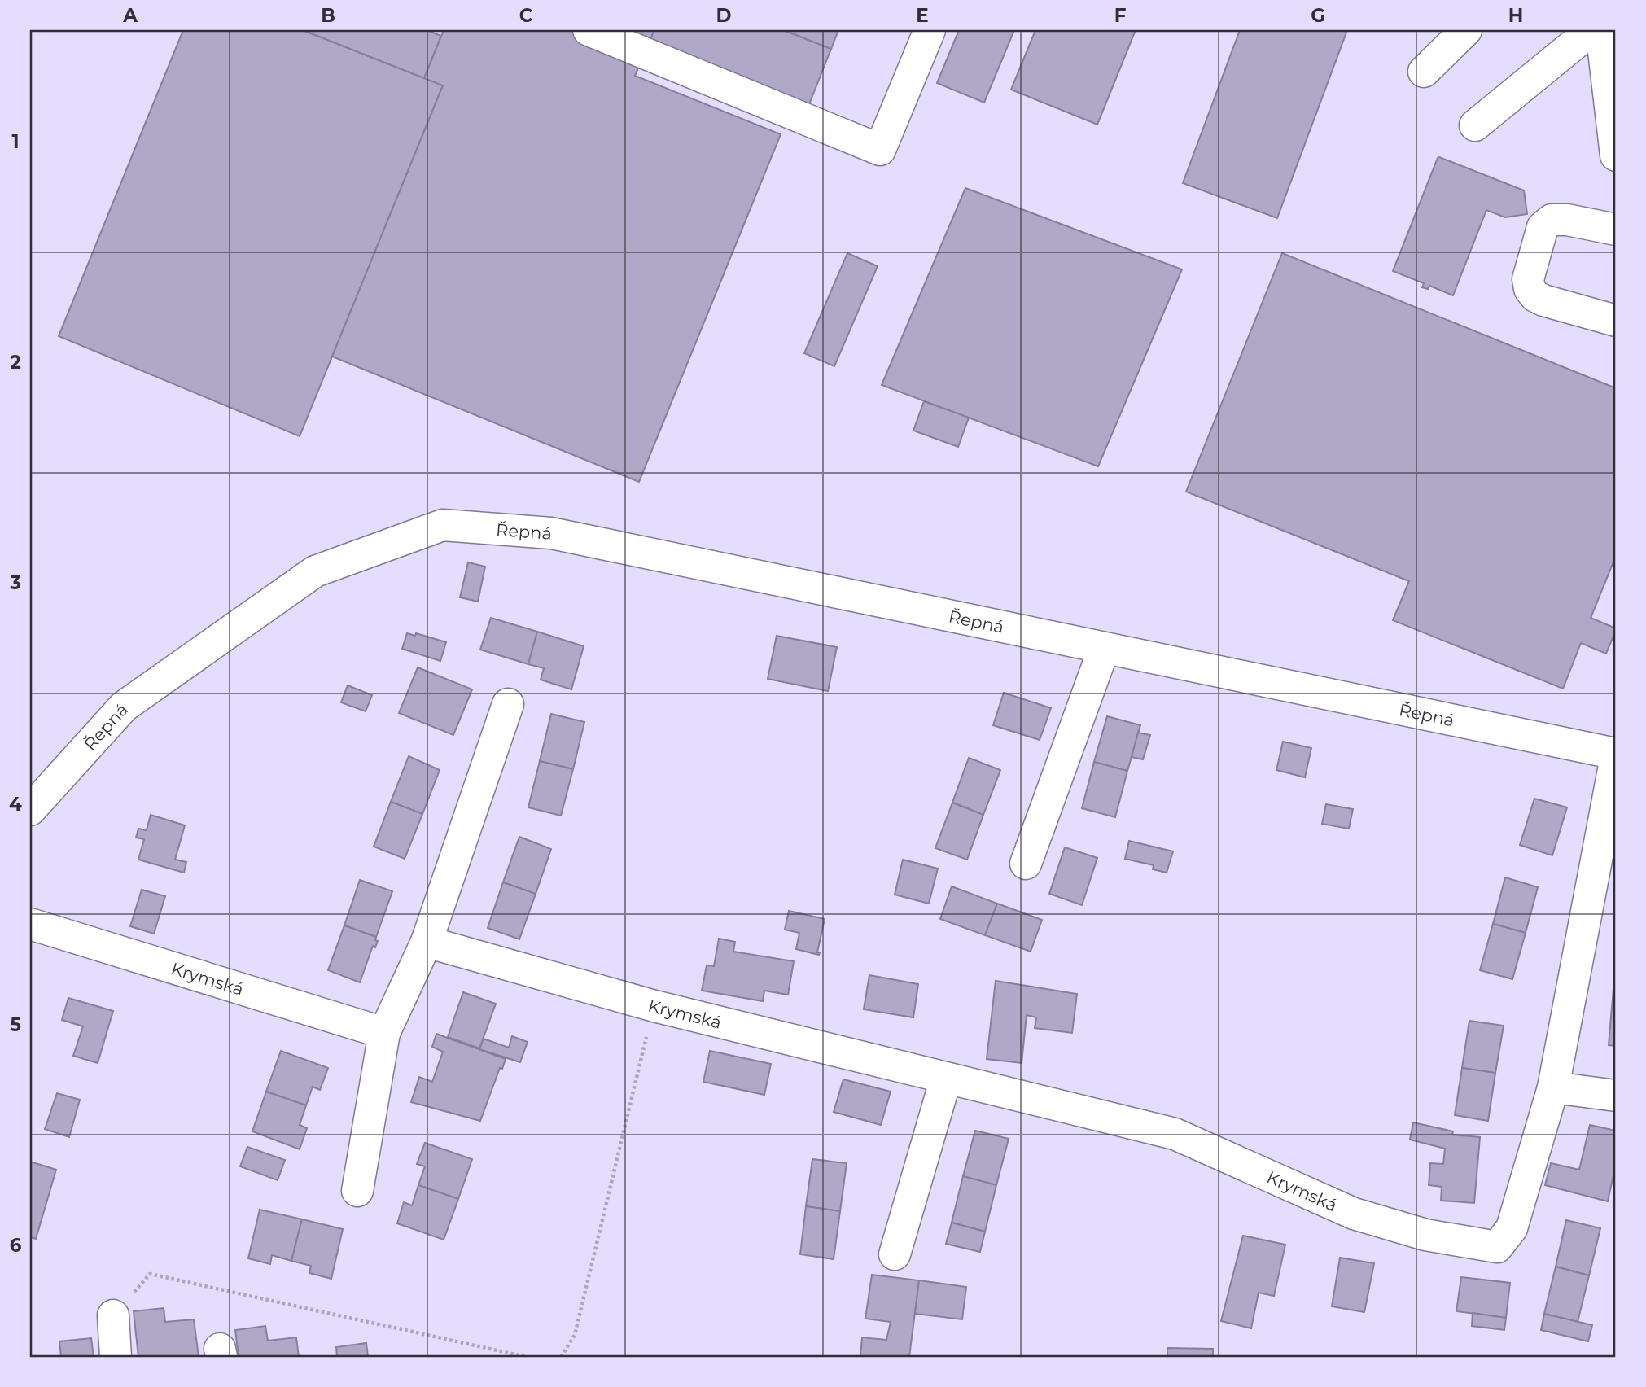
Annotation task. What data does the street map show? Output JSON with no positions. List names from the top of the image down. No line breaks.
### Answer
{"streets":{"street":["Řepná","Krymská"]},"crossings":[["Řepná","Krymská"]],"grid":{"columns":["A","B","C","D","E","F","G","H"],"rows":["1","2","3","4","5","6"]}}
